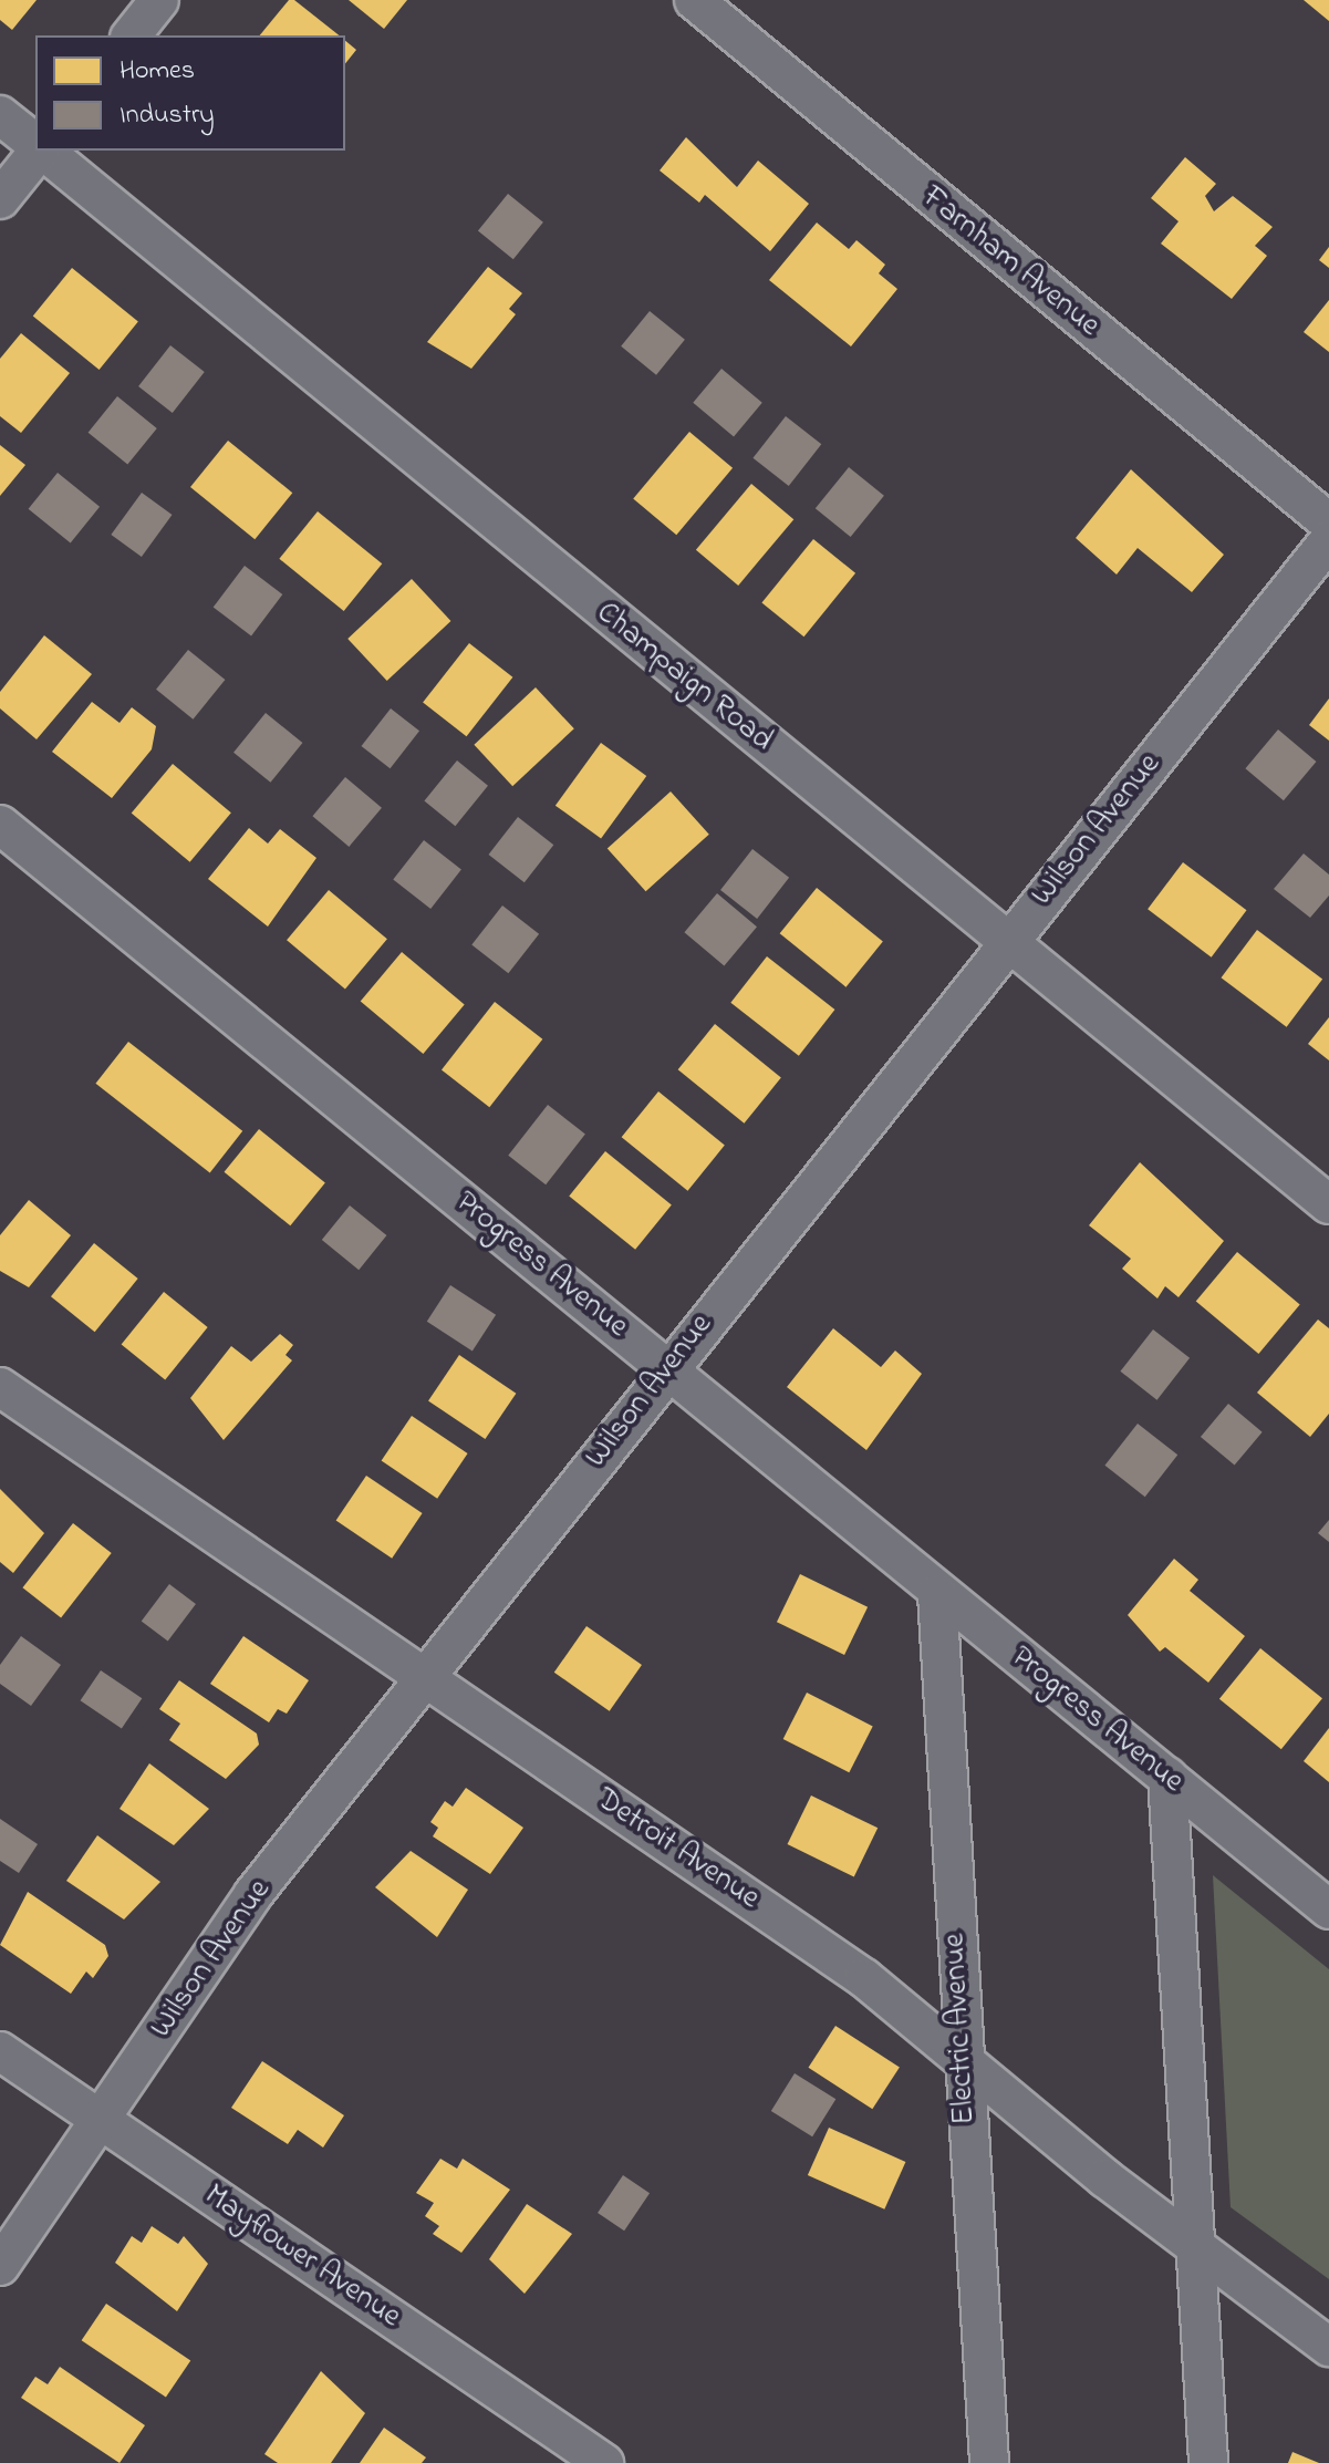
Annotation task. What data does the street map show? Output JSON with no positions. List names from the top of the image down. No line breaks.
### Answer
{"streets":{"street":["Farnham Avenue","Champaign Road","Wilson Avenue","Progress Avenue","Detroit Avenue","Electric Avenue","Mayflower Avenue"]},"crossings":[["Champaign Road","Wilson Avenue"],["Wilson Avenue","Progress Avenue"],["Wilson Avenue","Detroit Avenue"],["Wilson Avenue","Mayflower Avenue"],["Progress Avenue","Electric Avenue"],["Detroit Avenue","Electric Avenue"]],"legend":["Homes","Industry"]}
